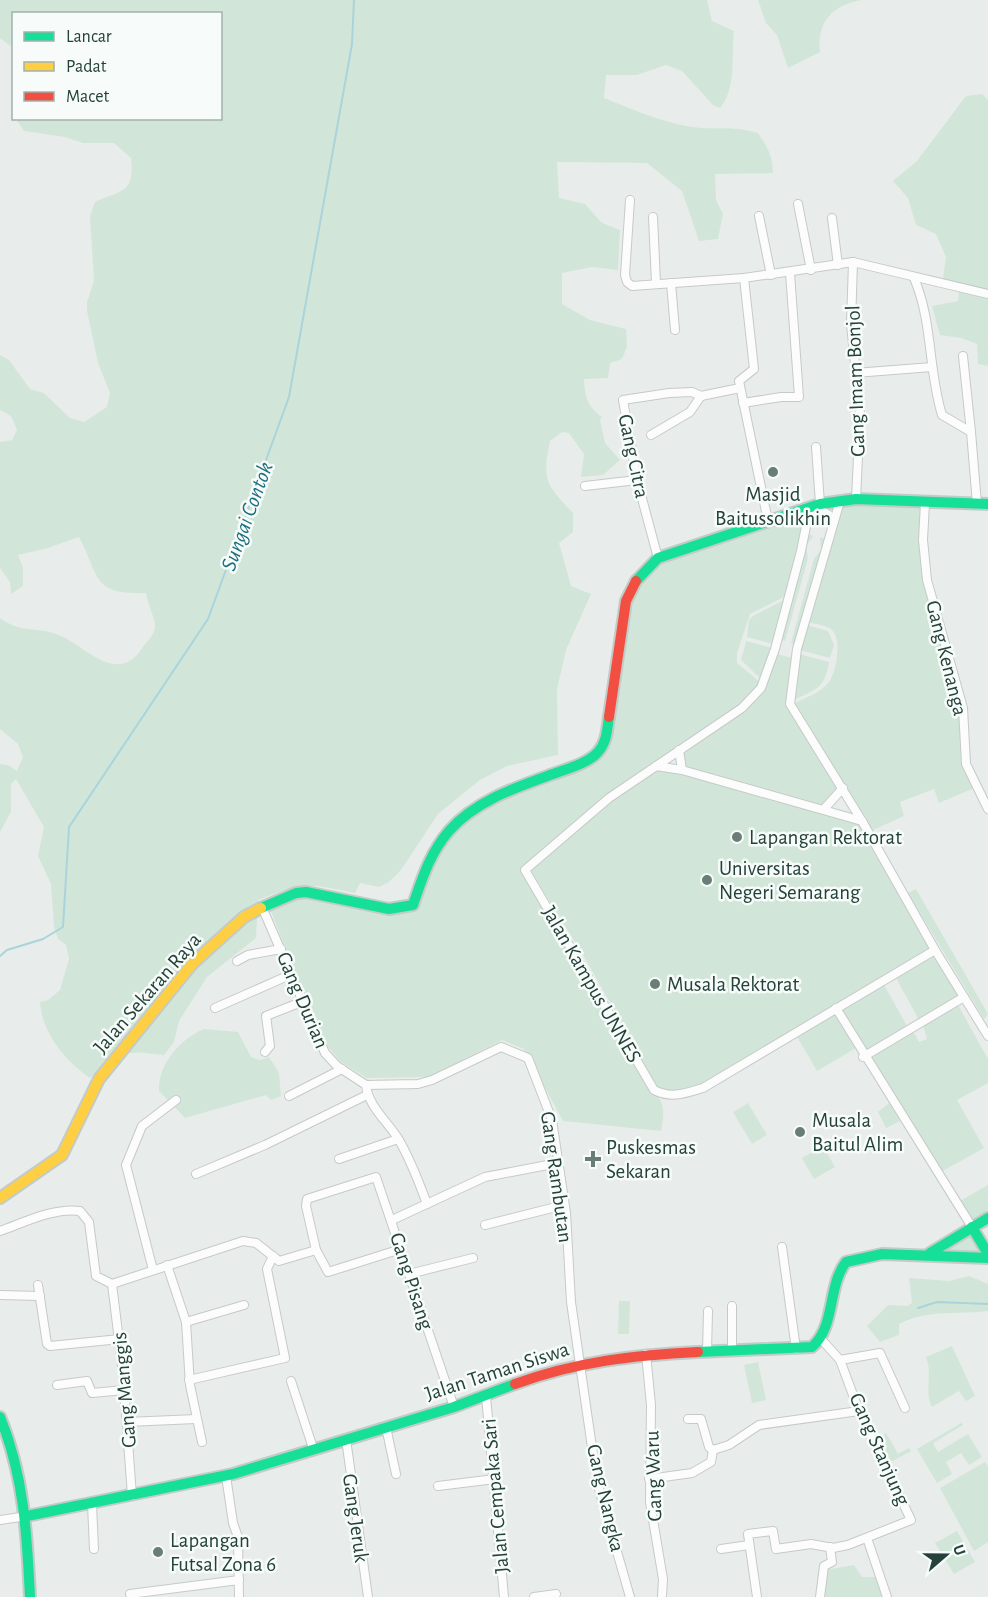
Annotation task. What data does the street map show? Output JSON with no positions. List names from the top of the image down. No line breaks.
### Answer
{"streets":{"main road":["Jalan Sekaran Raya","Jalan Taman Siswa"],"street":["Gang Imam Bonjol","Gang Citra","Gang Kenanga","Jalan Kampus UNNES","Gang Durian","Gang Rambutan","Gang Pisang","Gang Manggis","Gang Stanjung","Gang Waru","Jalan Cempaka Sari","Gang Nangka","Gang Jeruk"]},"crossings":[["Gang Citra","Jalan Sekaran Raya"],["Jalan Sekaran Raya","Gang Durian"],["Gang Durian","Gang Rambutan"],["Gang Rambutan","Gang Pisang"],["Gang Rambutan","Jalan Taman Siswa"],["Gang Rambutan","Gang Nangka"],["Gang Pisang","Jalan Taman Siswa"],["Jalan Taman Siswa","Gang Manggis"],["Jalan Taman Siswa","Gang Stanjung"],["Jalan Taman Siswa","Gang Waru"],["Jalan Taman Siswa","Jalan Cempaka Sari"],["Jalan Taman Siswa","Gang Nangka"],["Jalan Taman Siswa","Gang Jeruk"]],"water":["Sungai Contok"],"places":{"other":["Masjid Baitussolikhin","Lapangan Rektorat","Universitas Negeri Semarang","Musala Rektorat","Musala Baitul Alim","Lapangan Futsal Zona 6"],"health":["Puskesmas Sekaran"]},"legend":["Lancar","Padat","Macet"],"north":"right"}
